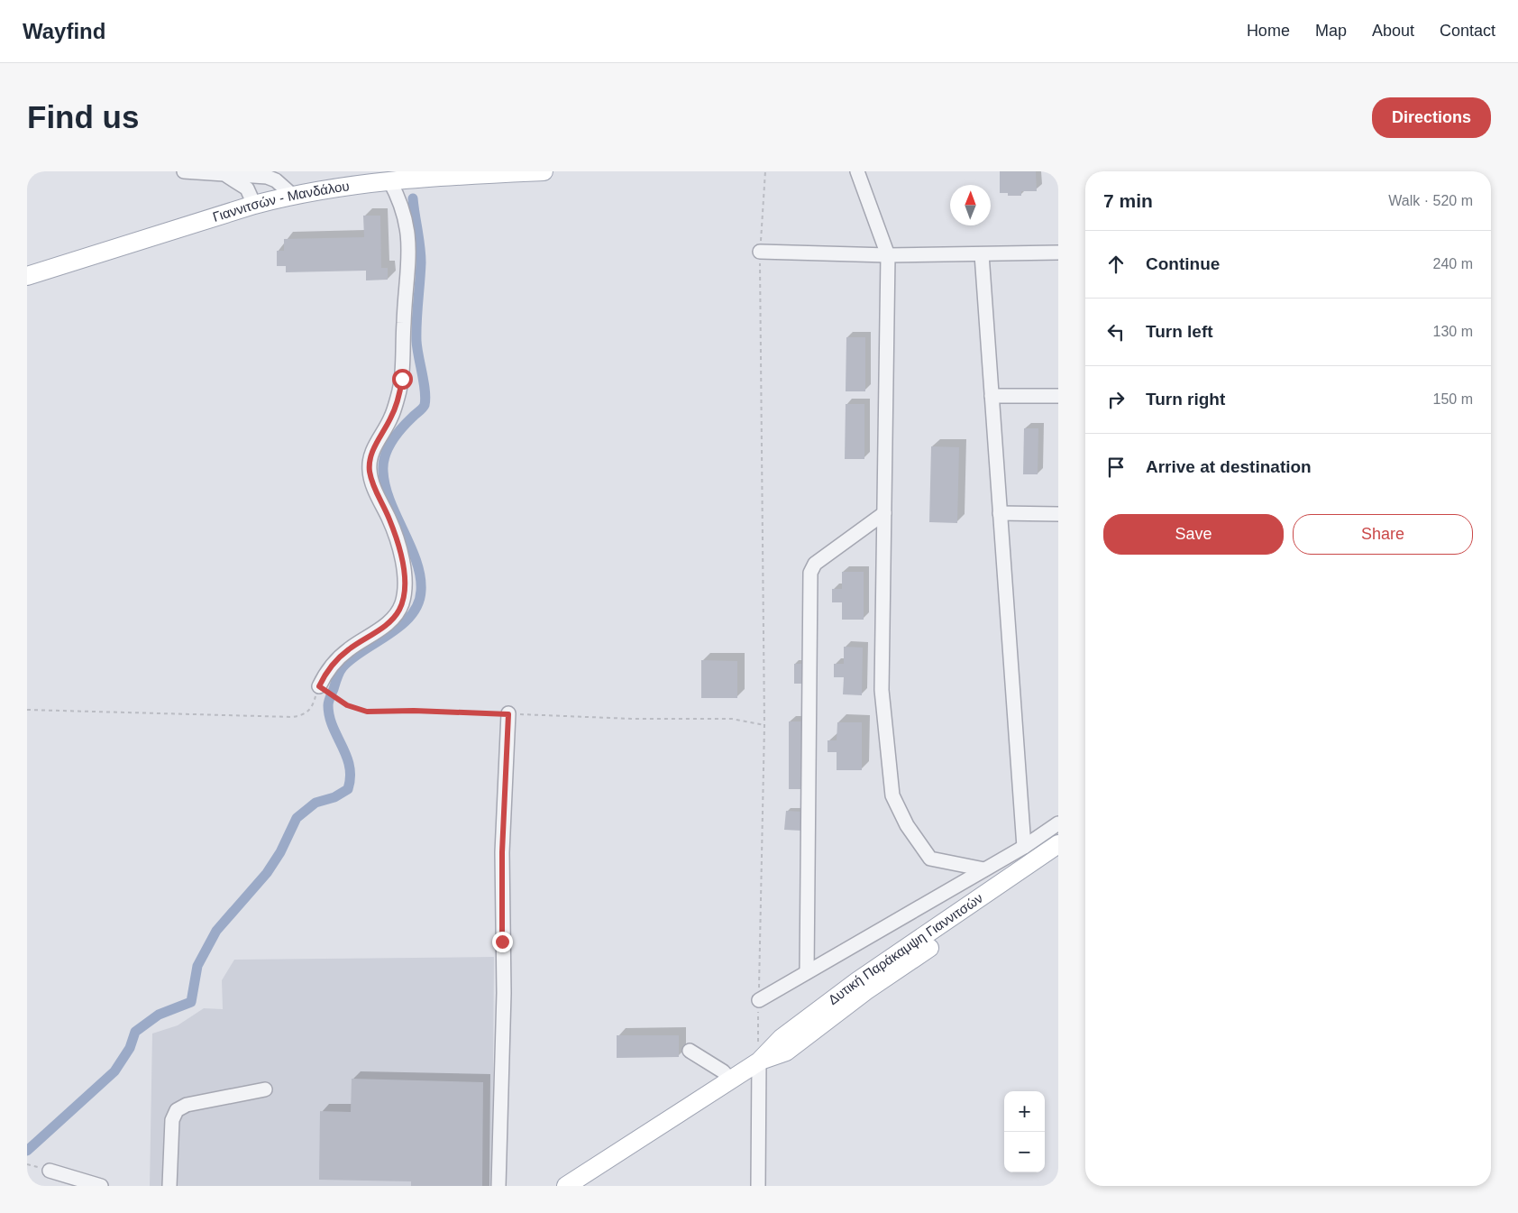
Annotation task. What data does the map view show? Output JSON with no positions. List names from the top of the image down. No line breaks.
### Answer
{"streets":{"main road":["Γιαννιτσών - Μανδάλου","Δυτική Παράκαμψη Γιαννιτσών"]},"north":"top","page":{"header":"Wayfind","nav":["Home","Map","About","Contact"],"buttons":["Directions",["Save","Share"]],"title":"Find us","heading":["7 min","Walk · 520 m"],"list":[["Continue","240 m"],["Turn left","130 m"],["Turn right","150 m"],"Arrive at destination"],"map_buttons":["+","−"]}}
